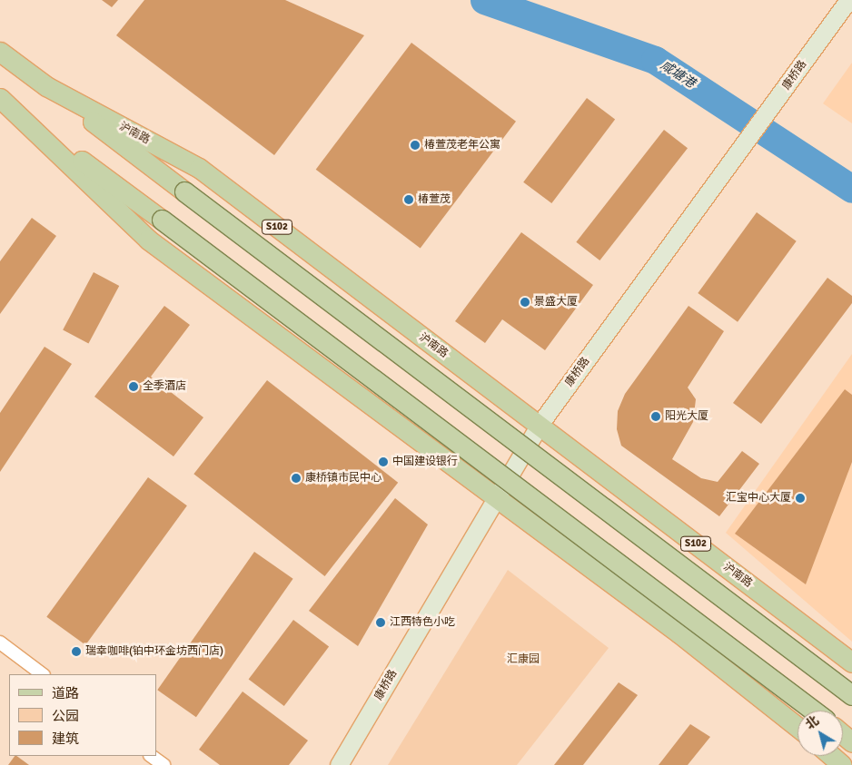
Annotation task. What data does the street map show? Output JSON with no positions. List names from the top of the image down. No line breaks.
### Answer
{"streets":{"main road":["康桥路","沪南路","S102"]},"crossings":[["康桥路","沪南路"]],"water":["咸塘港"],"parks":["汇康园"],"places":["椿萱茂老年公寓","椿萱茂","景盛大厦","全季酒店","阳光大厦","中国建设银行","康桥镇市民中心","汇宝中心大厦","江西特色小吃","瑞幸咖啡(铂中环金坊西门店)"],"legend":["道路","公园","建筑"],"north":"top left"}
